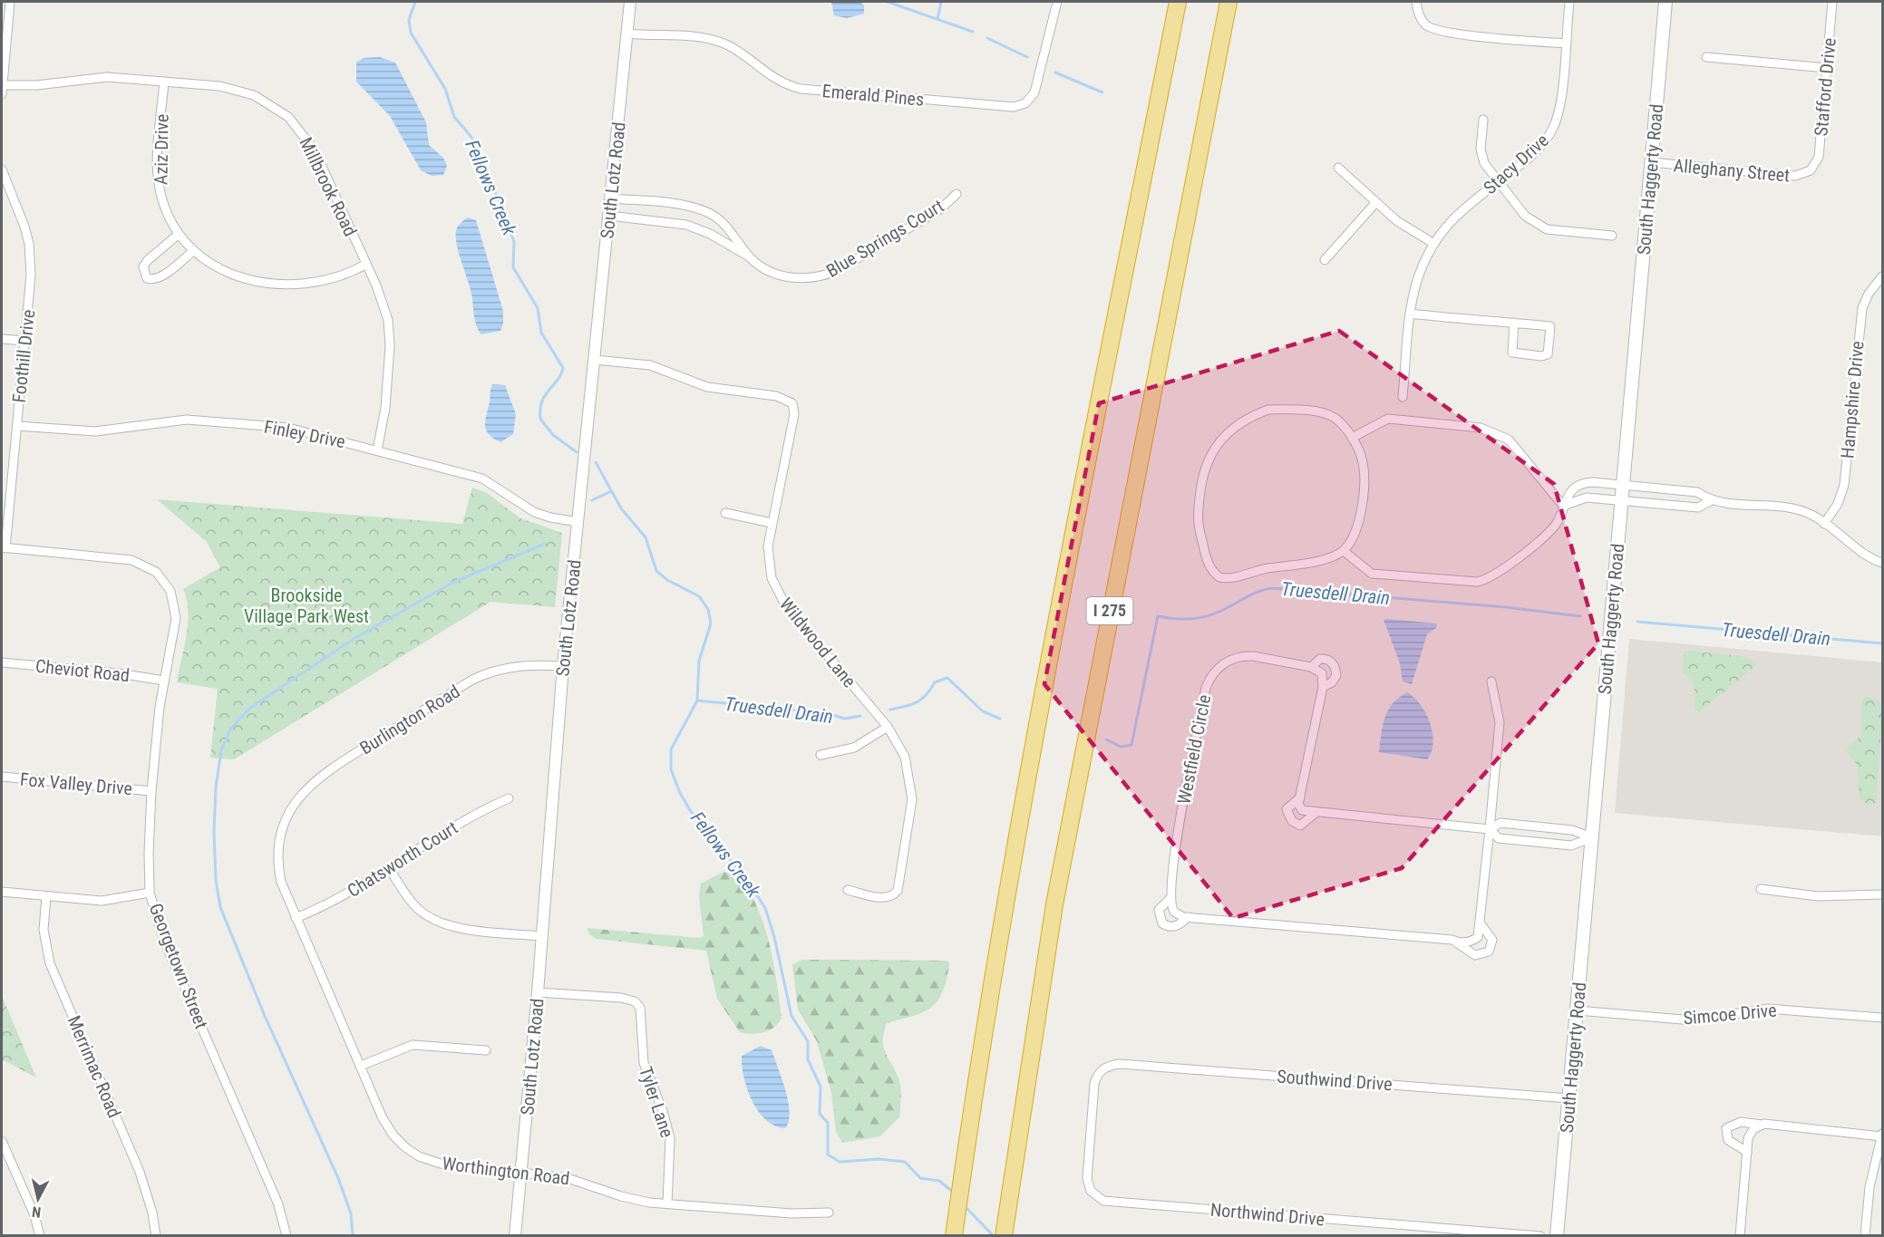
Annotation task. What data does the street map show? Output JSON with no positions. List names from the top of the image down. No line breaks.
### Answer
{"streets":{"highway":["I 275"],"main road":["South Haggerty Road"],"street":["Stafford Drive","Emerald Pines","Aziz Drive","Stacy Drive","Alleghany Street","South Lotz Road","Millbrook Road","Blue Springs Court","Foothill Drive","Hampshire Drive","Finley Drive","Wildwood Lane","Cheviot Road","Burlington Road","Westfield Circle","Fox Valley Drive","Chatsworth Court","Georgetown Street","Simcoe Drive","Merrimac Road","Southwind Drive","Tyler Lane","Worthington Road","Northwind Drive"]},"crossings":[["Stafford Drive","Alleghany Street"],["Emerald Pines","South Lotz Road"],["Aziz Drive","Millbrook Road"],["Alleghany Street","South Haggerty Road"],["South Haggerty Road","Westfield Circle"],["South Haggerty Road","Simcoe Drive"],["South Haggerty Road","Southwind Drive"],["South Lotz Road","Blue Springs Court"],["South Lotz Road","Finley Drive"],["South Lotz Road","Wildwood Lane"],["South Lotz Road","Burlington Road"],["South Lotz Road","Tyler Lane"],["South Lotz Road","Worthington Road"],["Millbrook Road","Finley Drive"],["Foothill Drive","Finley Drive"],["Foothill Drive","Georgetown Street"],["Cheviot Road","Georgetown Street"],["Burlington Road","Worthington Road"],["Fox Valley Drive","Georgetown Street"],["Chatsworth Court","Worthington Road"],["Southwind Drive","Northwind Drive"],["Tyler Lane","Worthington Road"]],"water":["Fellows Creek","Truesdell Drain"],"parks":["Brookside Village Park West"],"north":"bottom"}
